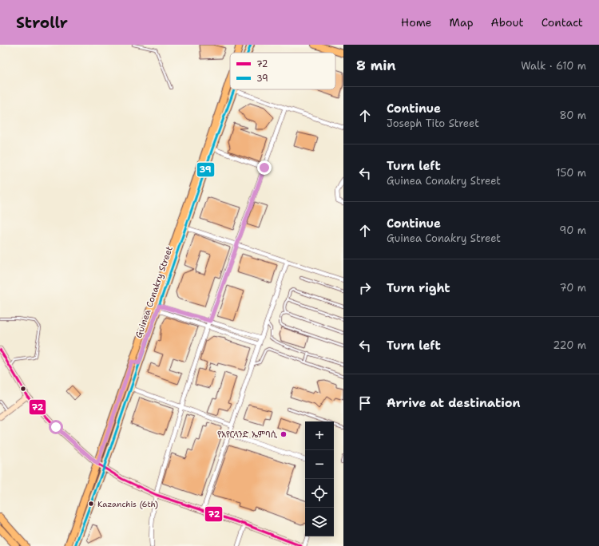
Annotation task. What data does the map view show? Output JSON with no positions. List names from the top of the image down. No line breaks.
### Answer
{"streets":{"main road":["Guinea Conakry Street"]},"places":["የአየርላንድ ኤምባሲ","Kazanchis (6th)"],"lines":["transit line 39","transit line 72"],"legend":["72","39"],"page":{"header":"Strollr","nav":["Home","Map","About","Contact"],"heading":["8 min","Walk · 610 m"],"list":[["Continue","Joseph Tito Street","80 m"],["Turn left","Guinea Conakry Street","150 m"],["Continue","Guinea Conakry Street","90 m"],["Turn right","70 m"],["Turn left","220 m"],"Arrive at destination"],"map_buttons":["+","−"]}}
